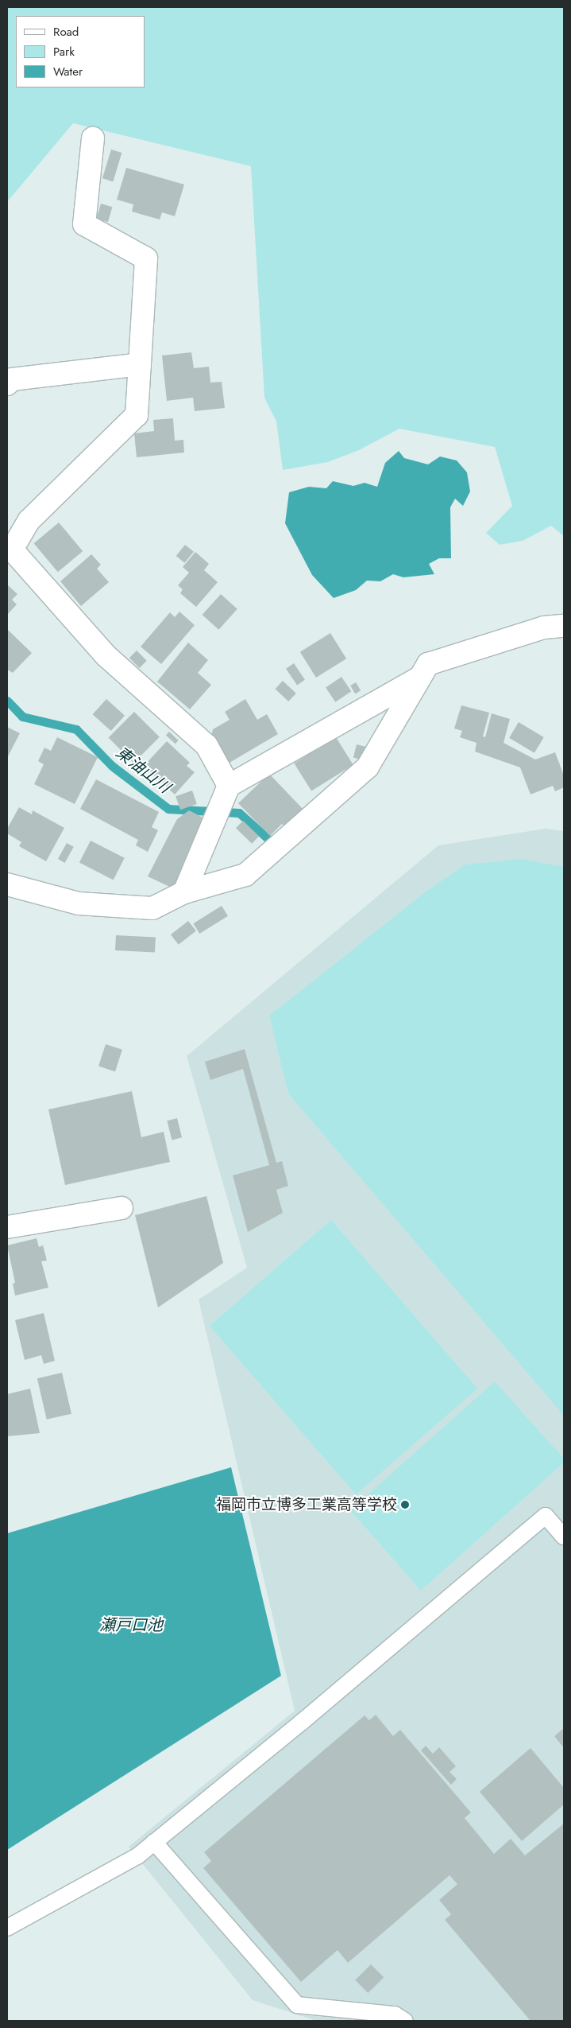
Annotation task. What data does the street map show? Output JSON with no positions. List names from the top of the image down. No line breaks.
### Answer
{"water":["東油山川","瀬戸口池"],"places":["福岡市立博多工業高等学校"],"legend":["Road","Park","Water"]}
